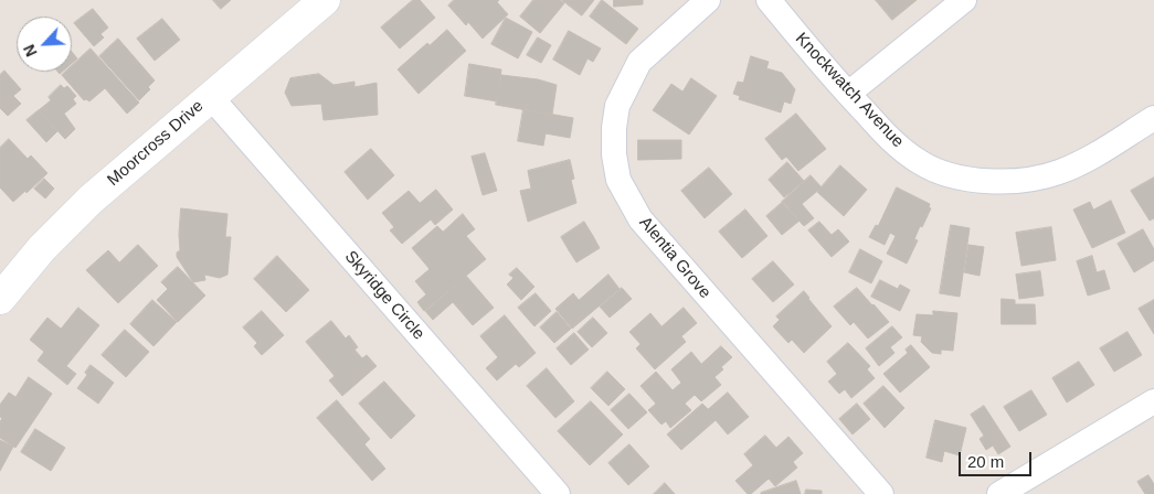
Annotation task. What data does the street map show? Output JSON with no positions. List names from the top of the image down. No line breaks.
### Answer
{"streets":{"street":["Knockwatch Avenue","Moorcross Drive","Alentia Grove","Skyridge Circle"]},"crossings":[["Moorcross Drive","Skyridge Circle"]],"scale_bar":"20 m","north":"bottom left"}
